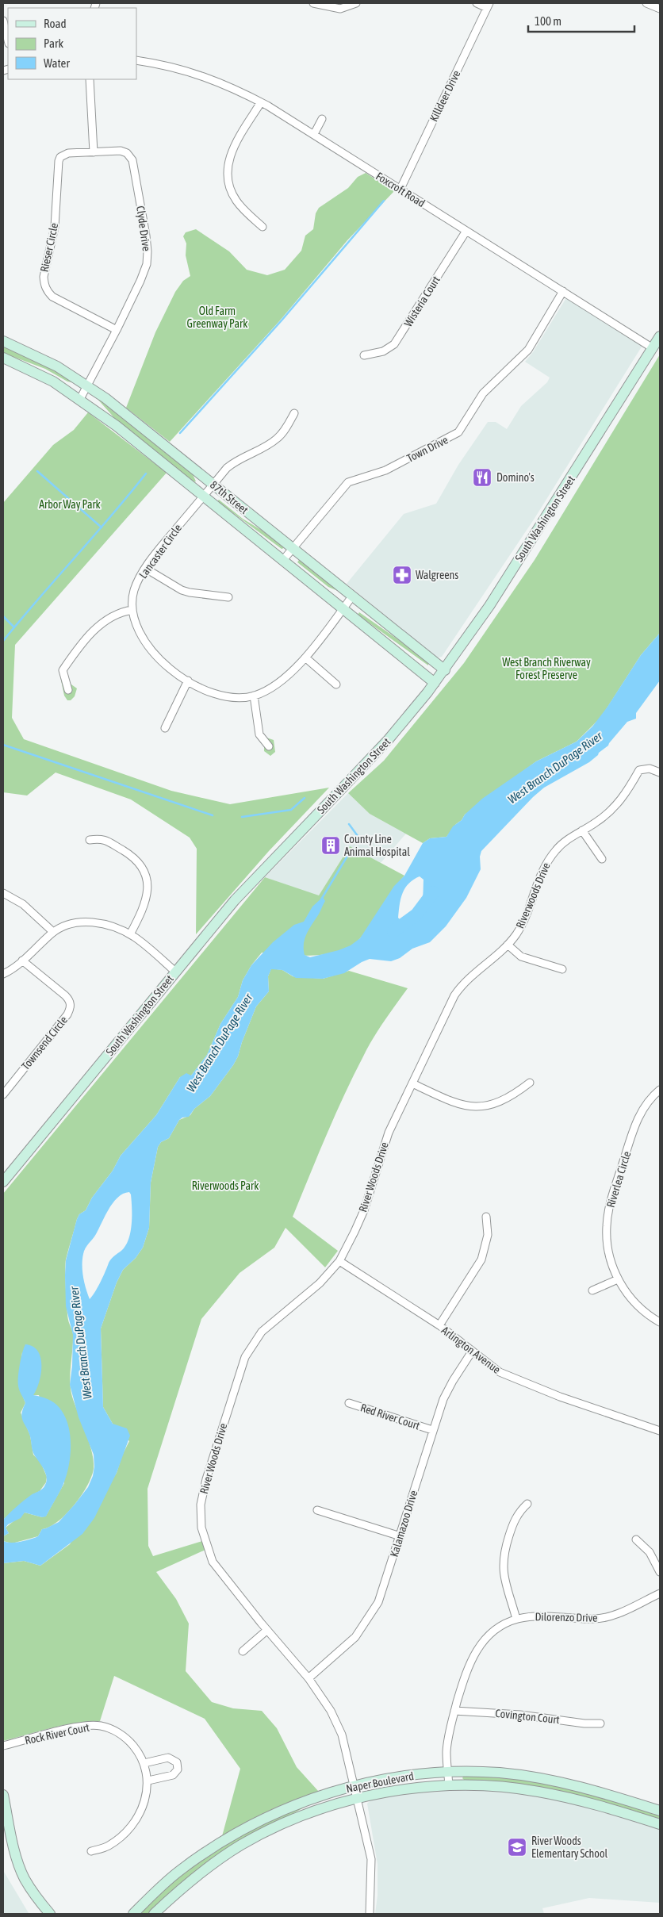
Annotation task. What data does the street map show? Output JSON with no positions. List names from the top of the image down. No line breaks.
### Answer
{"streets":{"main road":["87th Street","South Washington Street","Naper Boulevard"],"street":["Killdeer Drive","Foxcroft Road","Clyde Drive","Rieser Circle","Wisteria Court","Town Drive","Lancaster Circle","Riverwoods Drive","Townsend Circle","River Woods Drive","Riverlea Circle","Arlington Avenue","Red River Court","Kalamazoo Drive","Dilorenzo Drive","Covington Court","Rock River Court"]},"crossings":[["Killdeer Drive","Foxcroft Road"],["Foxcroft Road","Wisteria Court"],["Foxcroft Road","Town Drive"],["Foxcroft Road","South Washington Street"],["Clyde Drive","Rieser Circle"],["Clyde Drive","87th Street"],["Town Drive","87th Street"],["87th Street","South Washington Street"],["87th Street","Lancaster Circle"],["Riverwoods Drive","River Woods Drive"],["River Woods Drive","Arlington Avenue"],["River Woods Drive","Kalamazoo Drive"],["River Woods Drive","Naper Boulevard"],["Arlington Avenue","Kalamazoo Drive"],["Red River Court","Kalamazoo Drive"],["Dilorenzo Drive","Covington Court"],["Dilorenzo Drive","Naper Boulevard"]],"water":["West Branch DuPage River"],"parks":["Old Farm Greenway Park","Arbor Way Park","West Branch Riverway Forest Preserve","Riverwoods Park"],"places":{"restaurant":["Domino's"],"pharmacy":["Walgreens"],"building":["County Line Animal Hospital"],"school or university":["River Woods Elementary School"]},"legend":["Road","Park","Water"],"scale_bar":"100 m"}
